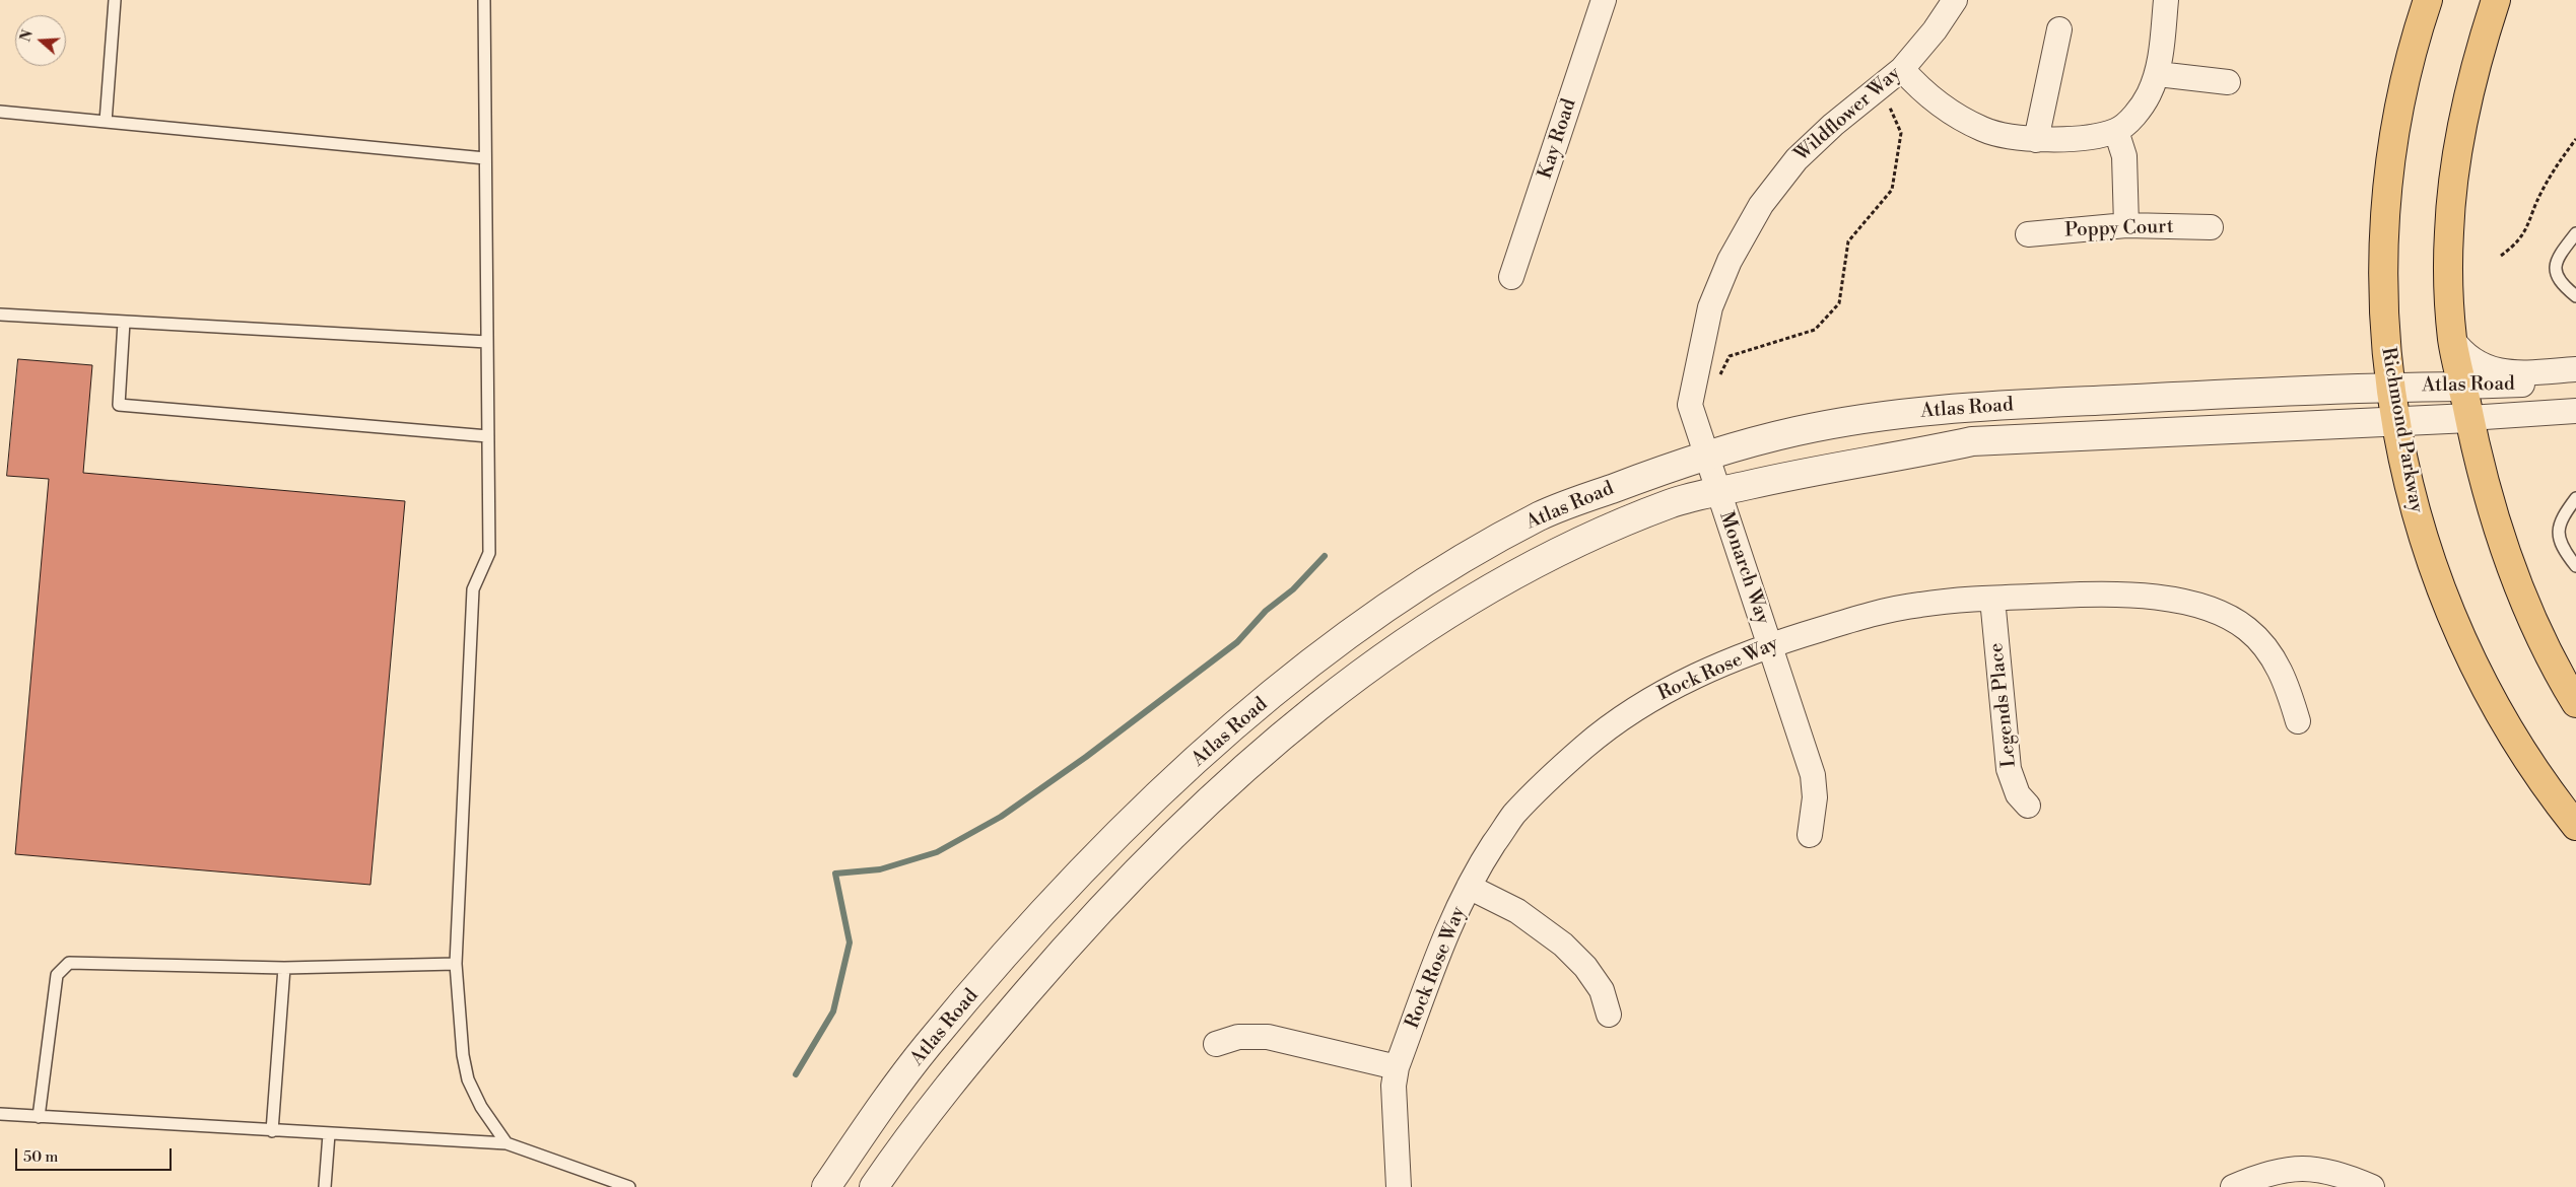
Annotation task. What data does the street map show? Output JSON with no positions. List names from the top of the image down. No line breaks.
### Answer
{"streets":{"highway":["Richmond Parkway"],"street":["Wildflower Way","Kay Road","Poppy Court","Atlas Road","Monarch Way","Rock Rose Way","Legends Place"]},"crossings":[["Wildflower Way","Atlas Road"],["Wildflower Way","Monarch Way"],["Atlas Road","Richmond Parkway"],["Atlas Road","Monarch Way"],["Monarch Way","Rock Rose Way"],["Rock Rose Way","Legends Place"]],"scale_bar":"50 m","north":"left"}
